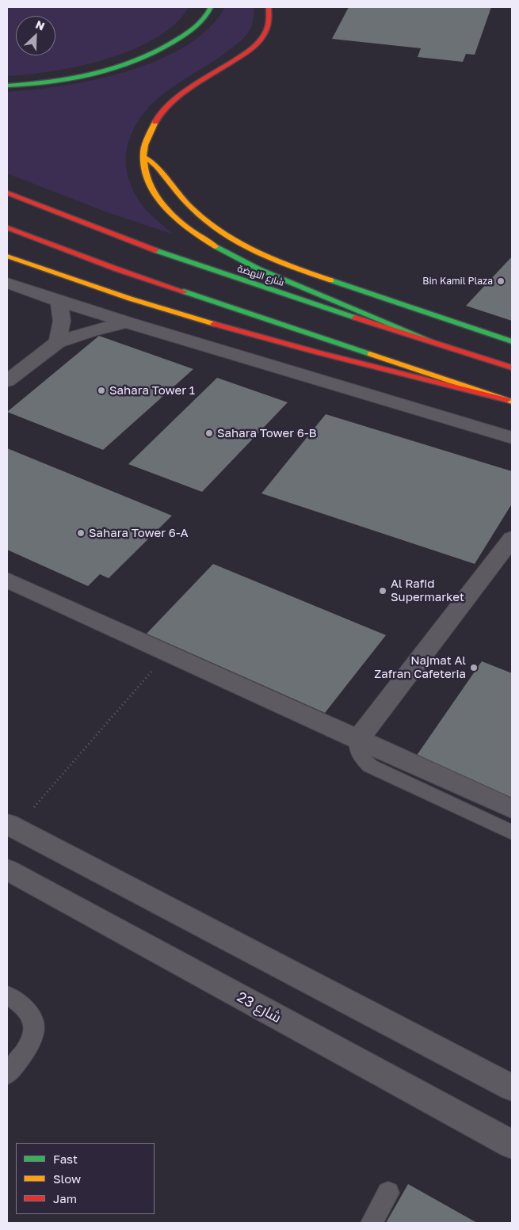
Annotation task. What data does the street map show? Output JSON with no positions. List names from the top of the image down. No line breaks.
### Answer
{"streets":{"main road":["شارع النهضة"],"street":["شارع 23"]},"places":["Bin Kamil Plaza","Sahara Tower 1","Sahara Tower 6-B","Sahara Tower 6-A","Al Rafid Supermarket","Najmat Al Zafran Cafeteria"],"legend":["Fast","Slow","Jam"],"north":"top right"}
